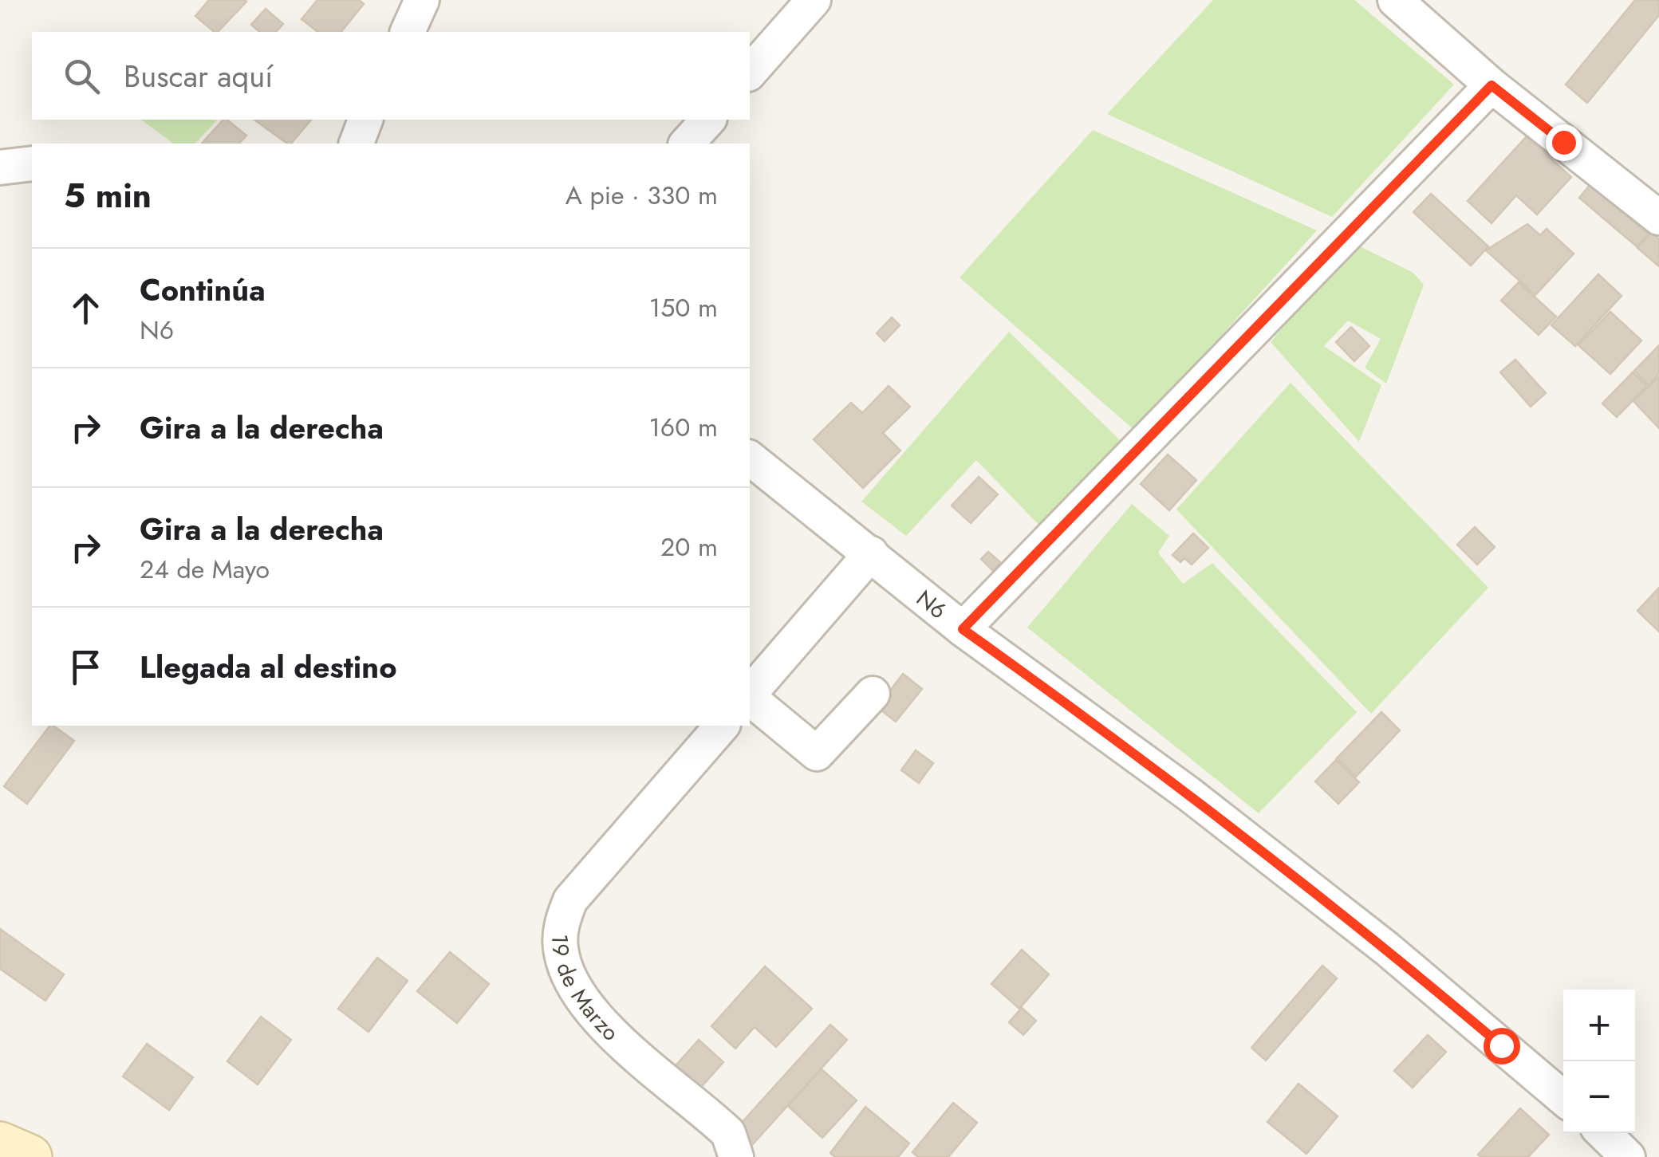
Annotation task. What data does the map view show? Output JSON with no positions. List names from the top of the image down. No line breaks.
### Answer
{"streets":{"street":["N6","19 de Marzo"]},"page":{"search":"Buscar aquí","heading":["5 min","A pie · 330 m"],"list":[["Continúa","N6","150 m"],["Gira a la derecha","160 m"],["Gira a la derecha","24 de Mayo","20 m"],"Llegada al destino"],"map_buttons":["+","−"]}}
